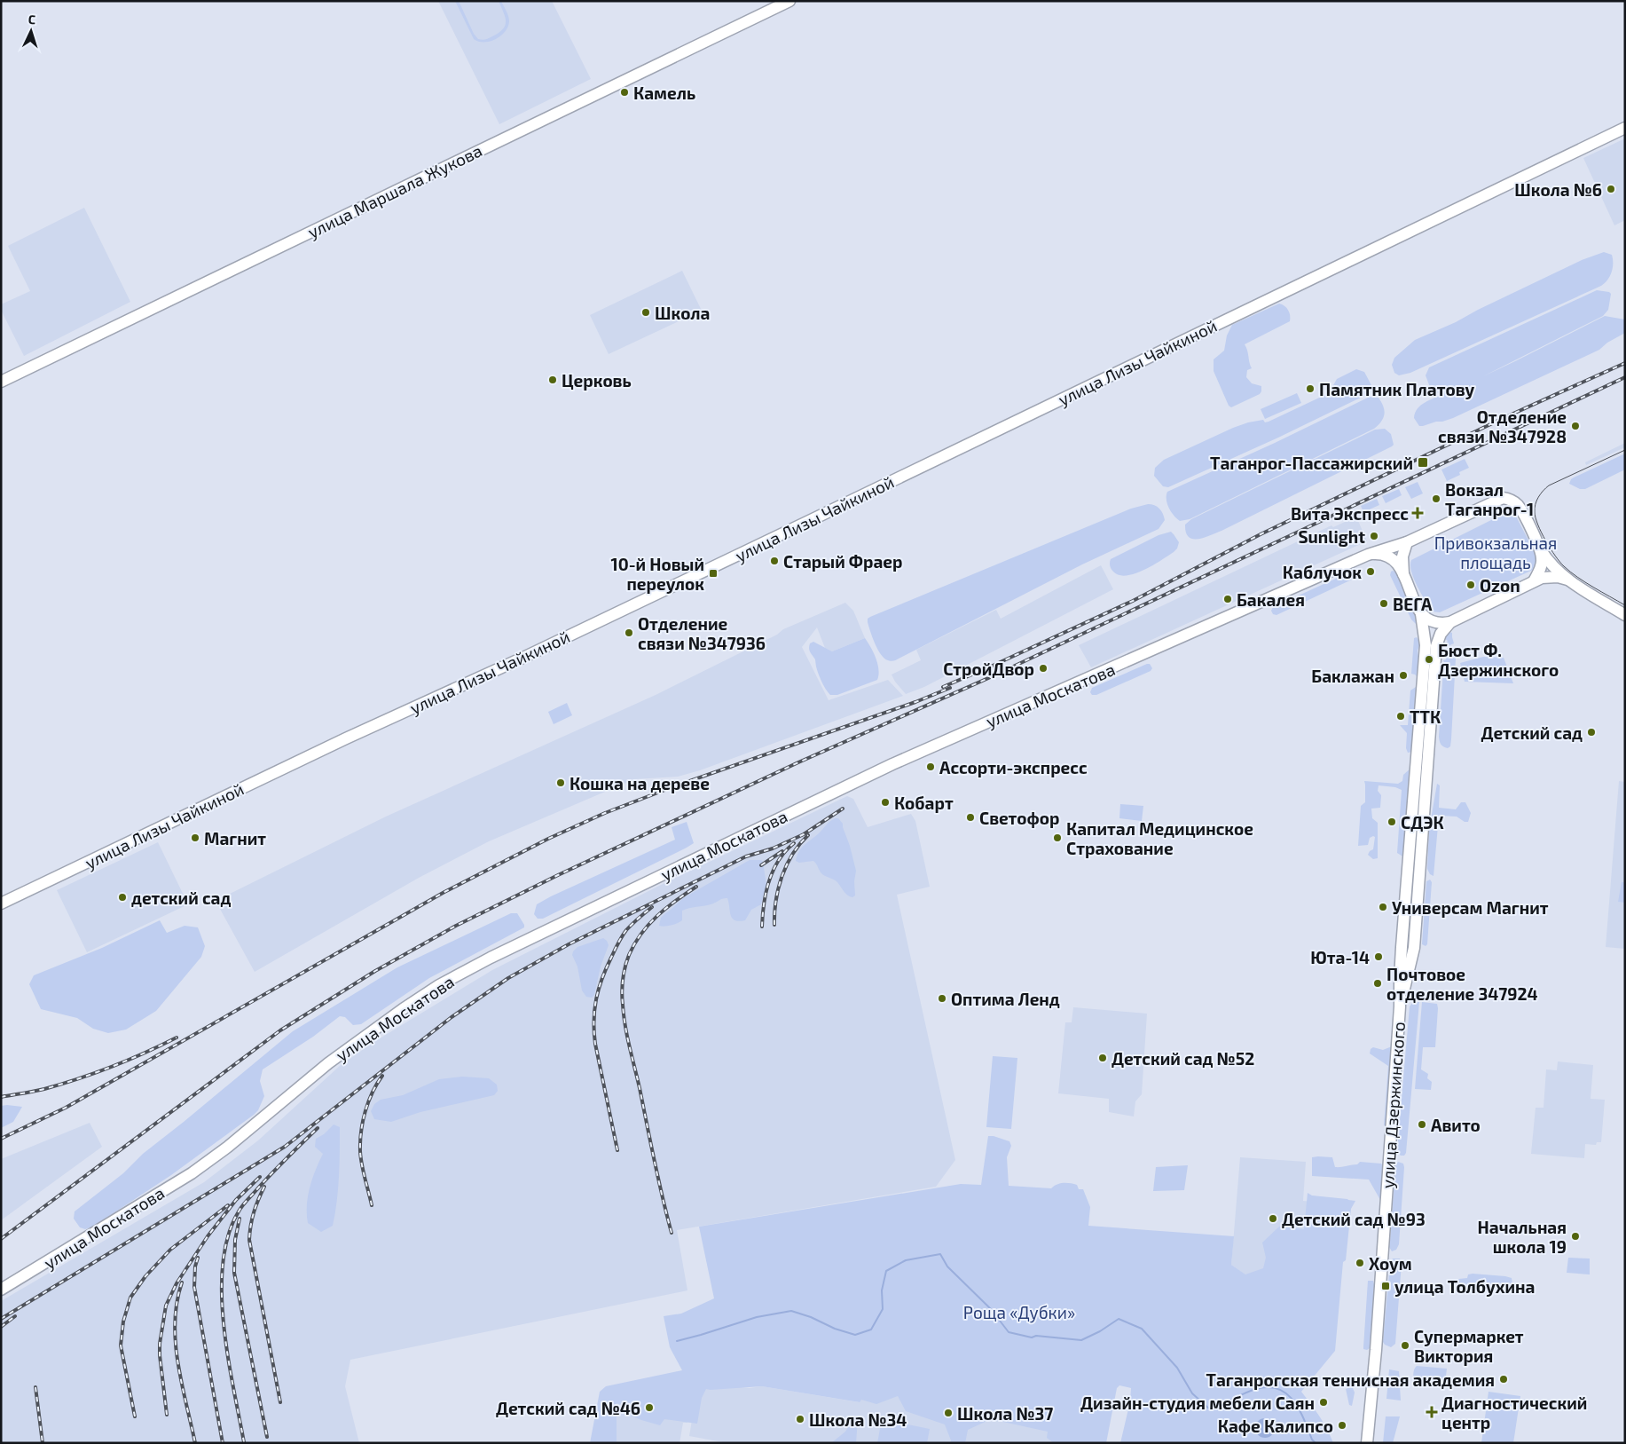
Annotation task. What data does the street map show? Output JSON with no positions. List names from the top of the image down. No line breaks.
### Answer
{"streets":{"main road":["улица Маршала Жукова","улица Лизы Чайкиной","улица Москатова","улица Дзержинского"]},"crossings":[["улица Москатова","улица Дзержинского"]],"parks":["Привокзальная площадь","Роща «Дубки»"],"places":{"other":["Камель","Школа №6","Школа","Церковь","Памятник Платову","Отделение связи №347928","Вокзал Таганрог-1","Sunlight","Старый Фраер","Каблучок","Ozon","Бакалея","ВЕГА","Отделение связи №347936","Бюст Ф. Дзержинского","СтройДвор","Баклажан","ТТК","Детский сад","Ассорти-экспресс","Кошка на дереве","Кобарт","Светофор","СДЭК","Магнит","Капитал Медицинское Страхование","детский сад","Универсам Магнит","Юта-14","Почтовое отделение 347924","Оптима Ленд","Детский сад №52","Авито","Детский сад №93","Начальная школа 19","Хоум","Супермаркет Виктория","Таганрогская теннисная академия","Дизайн-студия мебели Саян","Детский сад №46","Школа №37","Школа №34","Кафе Калипсо"],"transit":["Таганрог-Пассажирский","10-й Новый переулок","улица Толбухина"],"health":["Вита Экспресс","Диагностический центр"]},"north":"top"}
